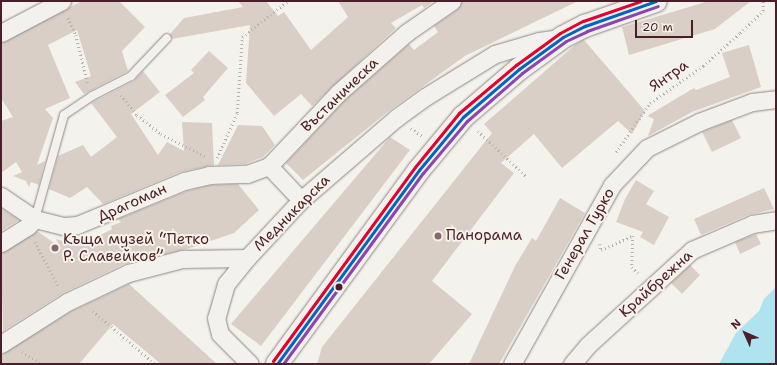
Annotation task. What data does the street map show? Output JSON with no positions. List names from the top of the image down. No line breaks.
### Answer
{"streets":{"street":["Въстаническа","Драгоман","Медникарска","Генерал Гурко","Крайбрежна"],"path":["Янтра"]},"crossings":[["Янтра","Генерал Гурко"],["Въстаническа","Драгоман"]],"places":["Панорама","Къща музей “Петко Р. Славейков”"],"lines":["transit line 20"],"scale_bar":"20 m","north":"top left"}
